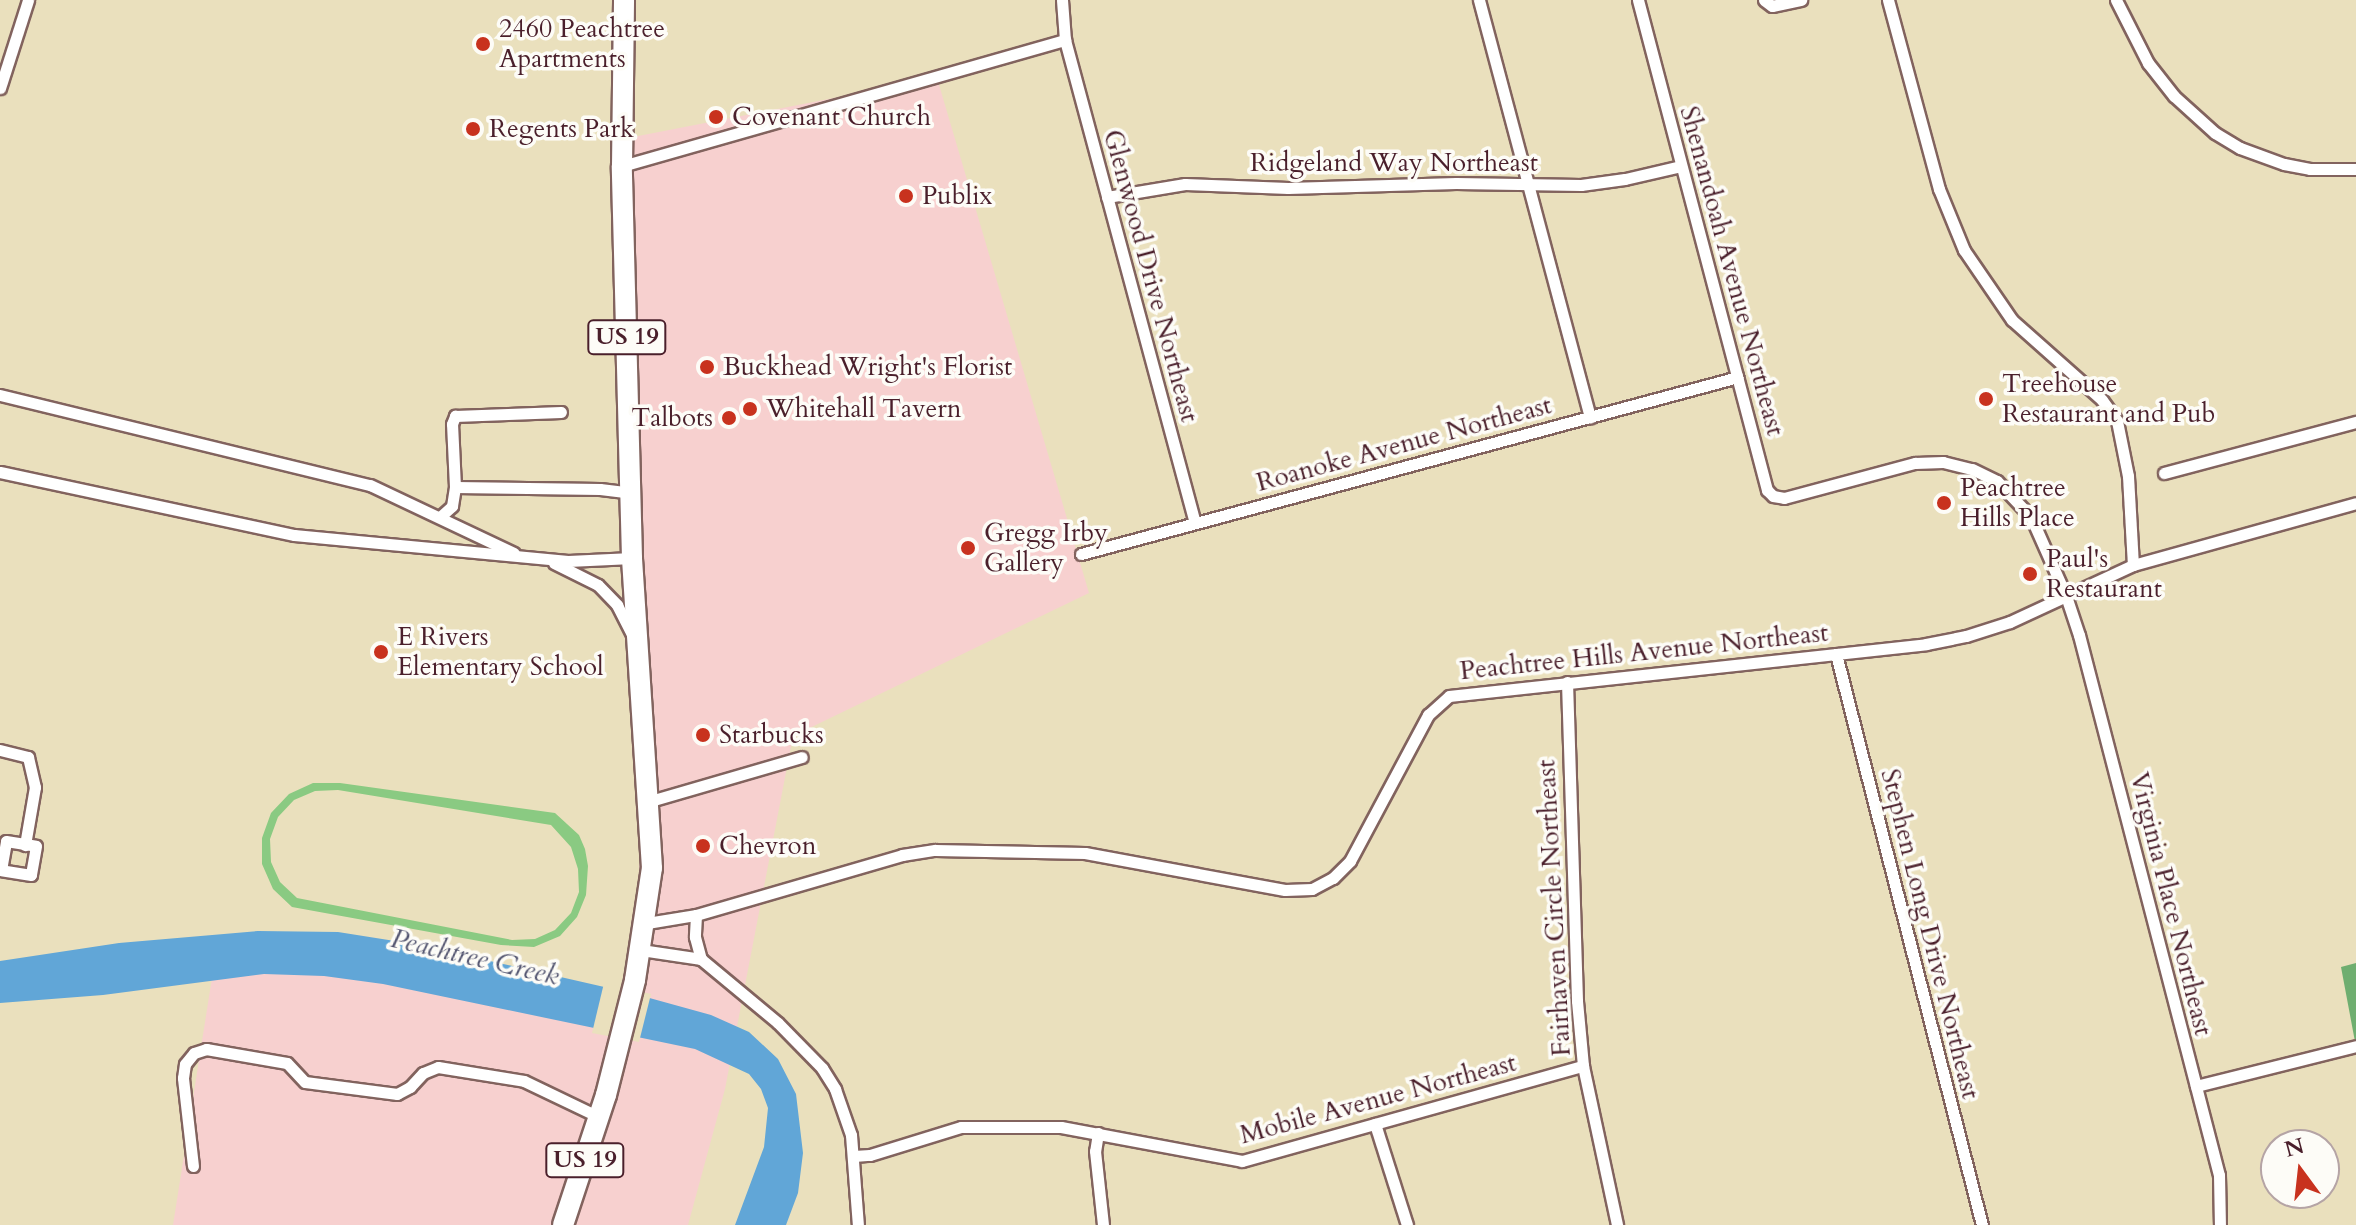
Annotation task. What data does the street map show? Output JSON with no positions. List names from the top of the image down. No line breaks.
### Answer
{"streets":{"highway":["US 19"],"street":["Ridgeland Way Northeast","Shenandoah Avenue Northeast","Glenwood Drive Northeast","Roanoke Avenue Northeast","Peachtree Hills Avenue Northeast","Virginia Place Northeast","Fairhaven Circle Northeast","Stephen Long Drive Northeast","Mobile Avenue Northeast"]},"crossings":[["Ridgeland Way Northeast","Shenandoah Avenue Northeast"],["Ridgeland Way Northeast","Glenwood Drive Northeast"],["Shenandoah Avenue Northeast","Roanoke Avenue Northeast"],["Shenandoah Avenue Northeast","Virginia Place Northeast"],["Glenwood Drive Northeast","Roanoke Avenue Northeast"],["US 19","Peachtree Hills Avenue Northeast"],["Peachtree Hills Avenue Northeast","Virginia Place Northeast"],["Peachtree Hills Avenue Northeast","Fairhaven Circle Northeast"],["Peachtree Hills Avenue Northeast","Stephen Long Drive Northeast"],["Fairhaven Circle Northeast","Mobile Avenue Northeast"]],"water":["Peachtree Creek"],"places":["2460 Peachtree Apartments","Covenant Church","Regents Park","Publix","Buckhead Wright's Florist","Treehouse Restaurant and Pub","Whitehall Tavern","Talbots","Peachtree Hills Place","Gregg Irby Gallery","Paul's Restaurant","E Rivers Elementary School","Starbucks","Chevron"],"north":"top"}
